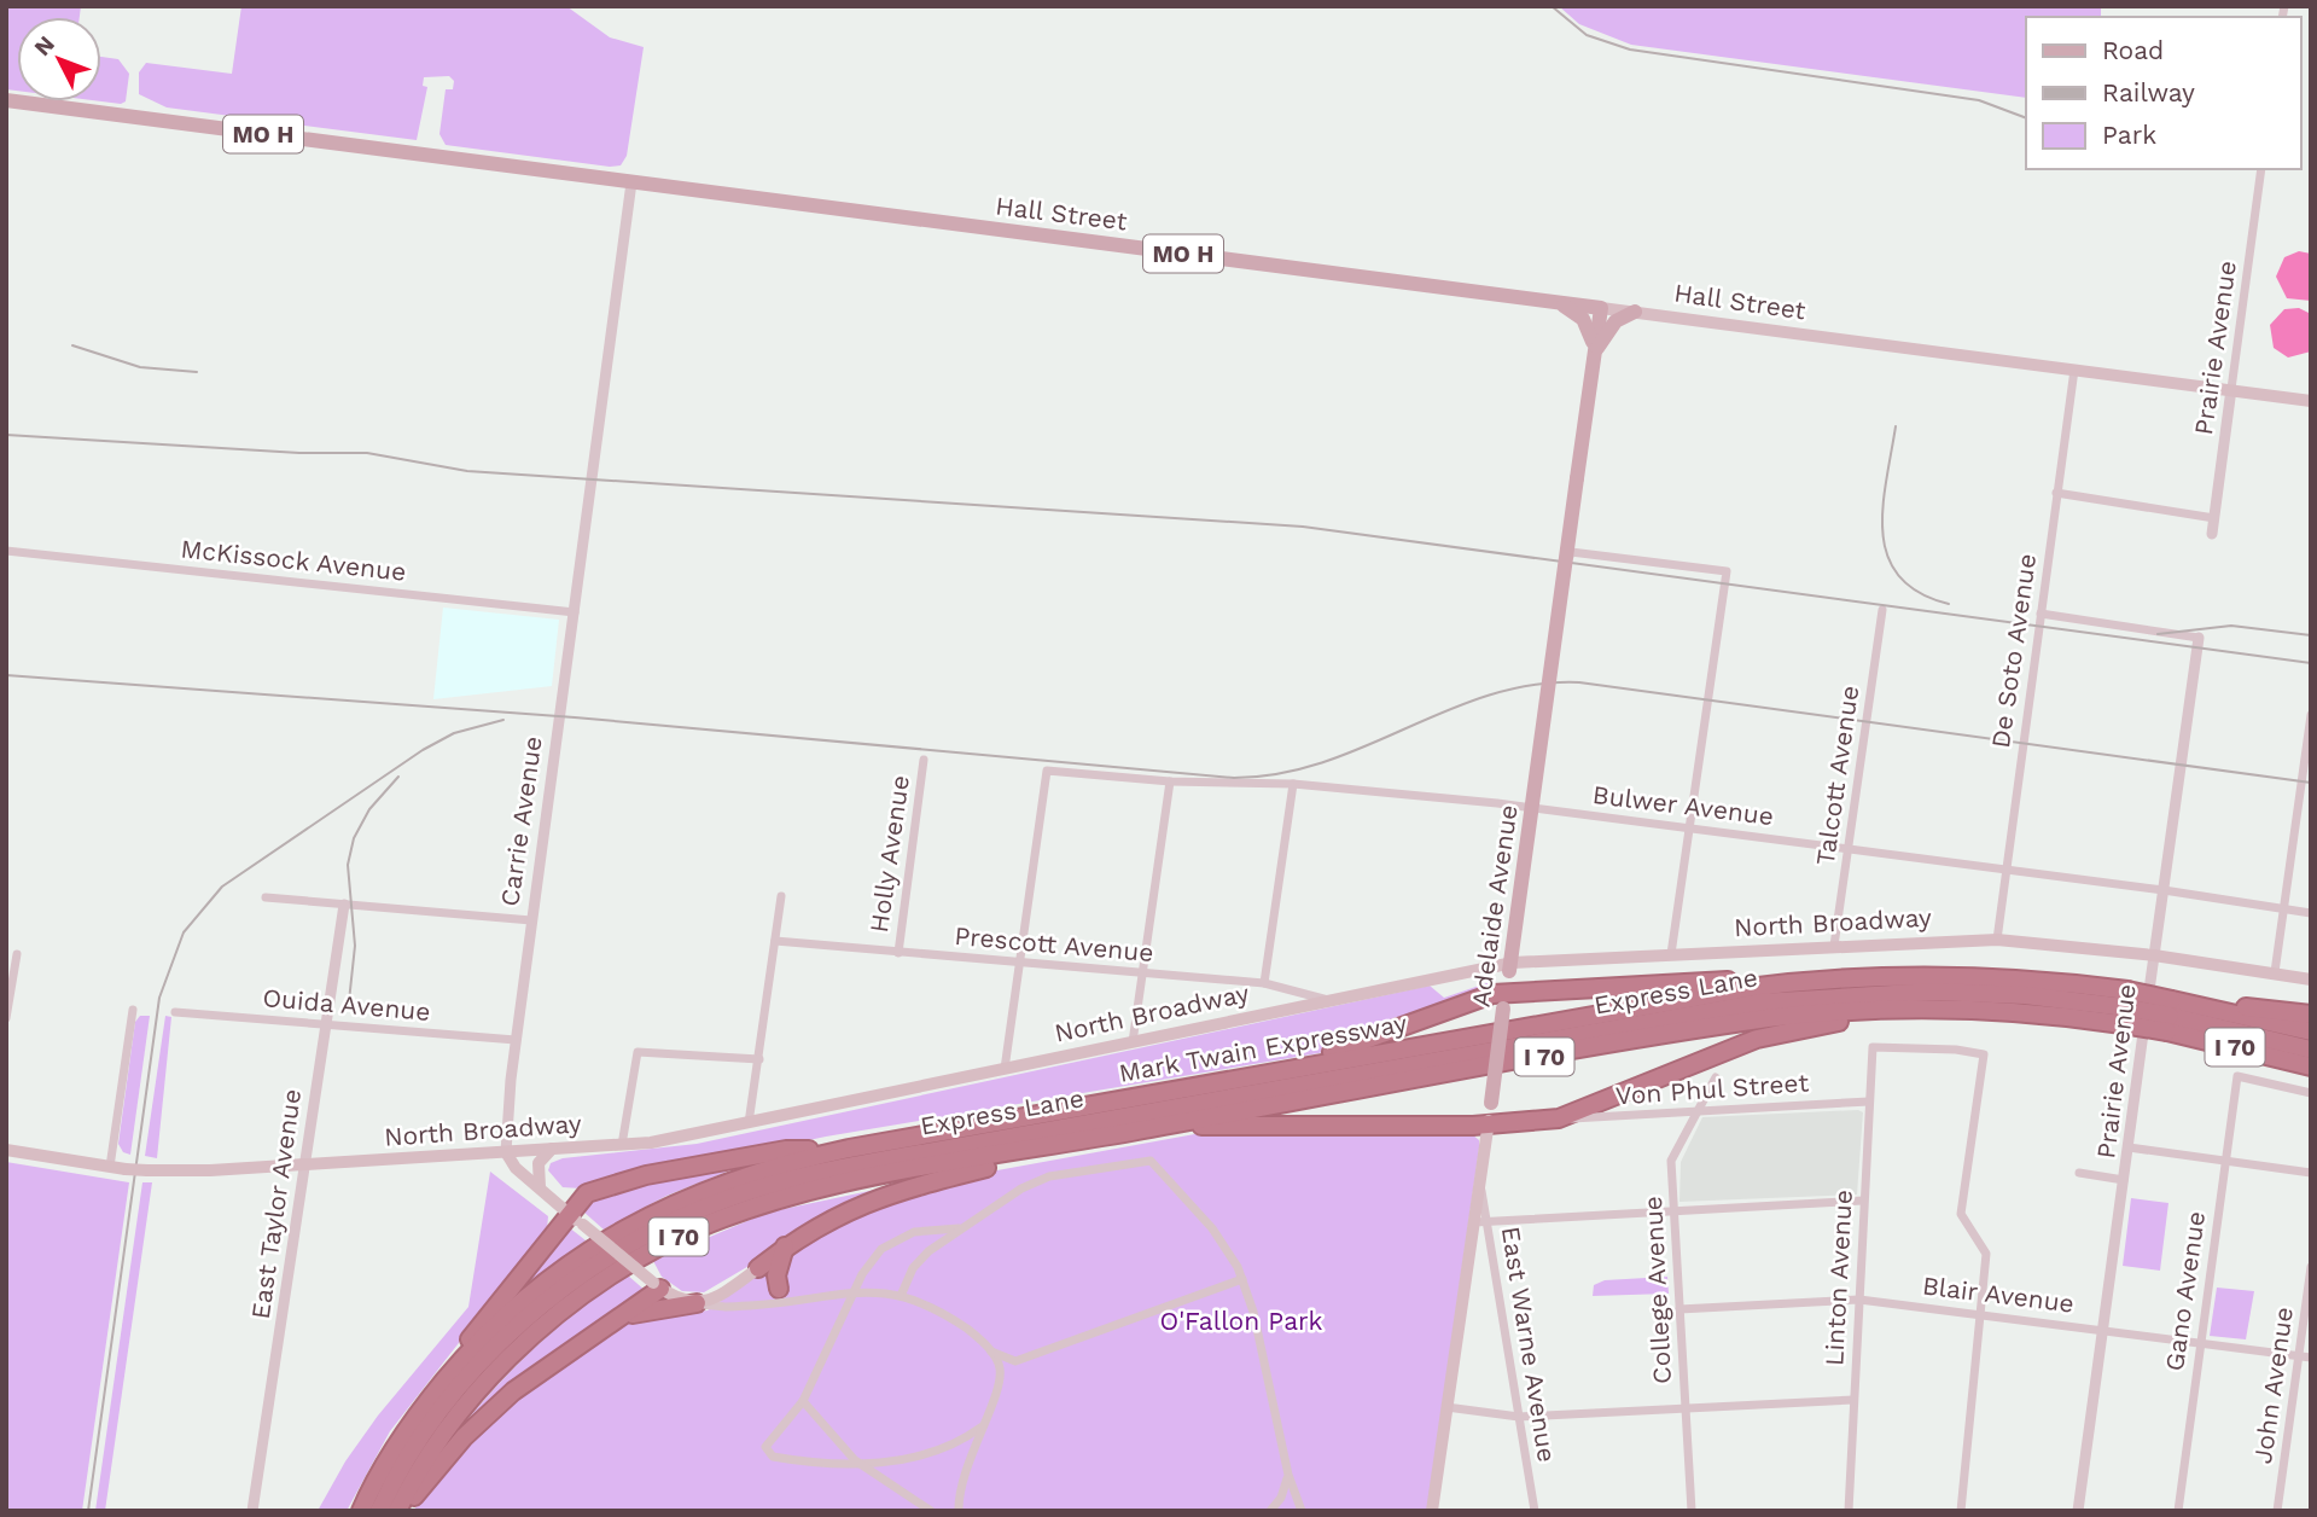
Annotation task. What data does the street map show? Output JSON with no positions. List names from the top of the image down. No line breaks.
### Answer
{"streets":{"highway":["Express Lane","I 70","Mark Twain Expressway"],"main road":["MO H","Hall Street","Adelaide Avenue","North Broadway"],"street":["Prairie Avenue","McKissock Avenue","De Soto Avenue","Talcott Avenue","Bulwer Avenue","Carrie Avenue","Holly Avenue","Prescott Avenue","Ouida Avenue","Von Phul Street","East Taylor Avenue","Linton Avenue","College Avenue","Gano Avenue","Blair Avenue","East Warne Avenue","John Avenue"]},"crossings":[["Hall Street","Prairie Avenue"],["Hall Street","De Soto Avenue"],["Hall Street","Carrie Avenue"],["Hall Street","Adelaide Avenue"],["Prairie Avenue","Bulwer Avenue"],["Prairie Avenue","North Broadway"],["Prairie Avenue","Blair Avenue"],["McKissock Avenue","Carrie Avenue"],["De Soto Avenue","Bulwer Avenue"],["De Soto Avenue","North Broadway"],["Talcott Avenue","Bulwer Avenue"],["Talcott Avenue","North Broadway"],["Bulwer Avenue","Adelaide Avenue"],["Bulwer Avenue","Prescott Avenue"],["Carrie Avenue","North Broadway"],["Carrie Avenue","Ouida Avenue"],["Holly Avenue","Prescott Avenue"],["Adelaide Avenue","North Broadway"],["Adelaide Avenue","East Warne Avenue"],["North Broadway","Prescott Avenue"],["North Broadway","East Taylor Avenue"],["Express Lane","Mark Twain Expressway"],["Ouida Avenue","East Taylor Avenue"],["Von Phul Street","Linton Avenue"],["Von Phul Street","College Avenue"],["Linton Avenue","Blair Avenue"],["College Avenue","Blair Avenue"],["Gano Avenue","Blair Avenue"],["Blair Avenue","John Avenue"]],"parks":["O'Fallon Park"],"legend":["Road","Railway","Park"],"north":"top left"}
